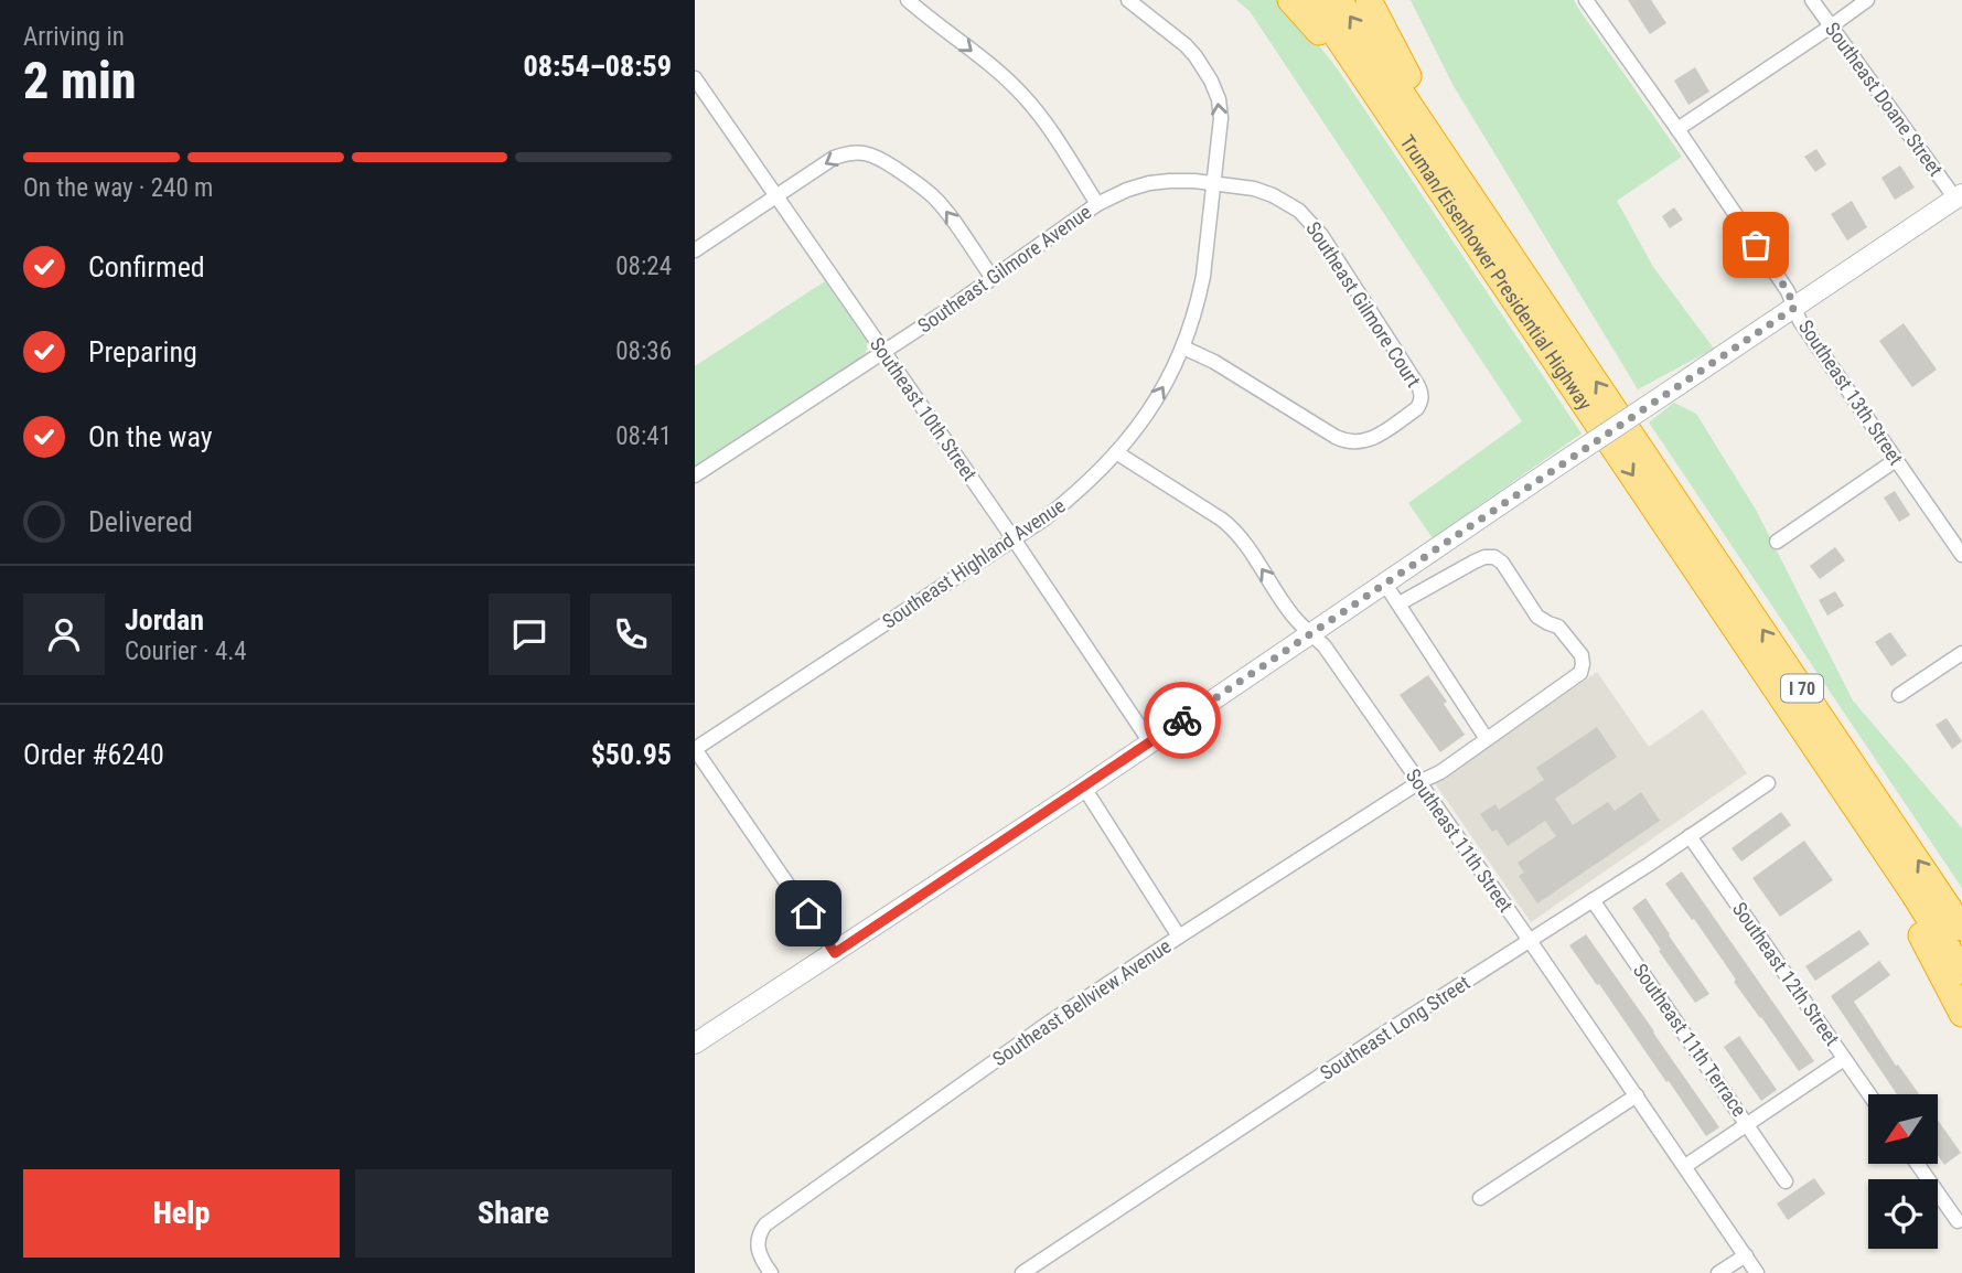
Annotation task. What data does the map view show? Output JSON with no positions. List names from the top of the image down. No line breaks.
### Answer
{"streets":{"highway":["Truman/Eisenhower Presidential Highway","I 70"],"street":["Southeast Doane Street","Southeast Gilmore Avenue","Southeast Gilmore Court","Southeast 13th Street","Southeast 10th Street","Southeast Highland Avenue","Southeast 11th Street","Southeast 12th Street","Southeast Bellview Avenue","Southeast Long Street","Southeast 11th Terrace"]},"crossings":[["Southeast Gilmore Avenue","Southeast Gilmore Court"],["Southeast Gilmore Avenue","Southeast 10th Street"],["Southeast Gilmore Avenue","Southeast Highland Avenue"],["Southeast Gilmore Court","Southeast Highland Avenue"],["Southeast 10th Street","Southeast Highland Avenue"],["Southeast Highland Avenue","Southeast 11th Street"],["Southeast 11th Street","Southeast Bellview Avenue"],["Southeast 11th Street","Southeast Long Street"],["Southeast 12th Street","Southeast Long Street"],["Southeast Long Street","Southeast 11th Terrace"]],"north":"bottom left","page":{"heading":["2 min","Arriving in","08:54–08:59"],"panel":["Jordan","Courier · 4.4","Order #6240","$50.95"],"bar":"On the way · 240 m","list":[["Confirmed","08:24"],["Preparing","08:36"],["On the way","08:41"],"Delivered"],"buttons":["Help","Share"]}}
